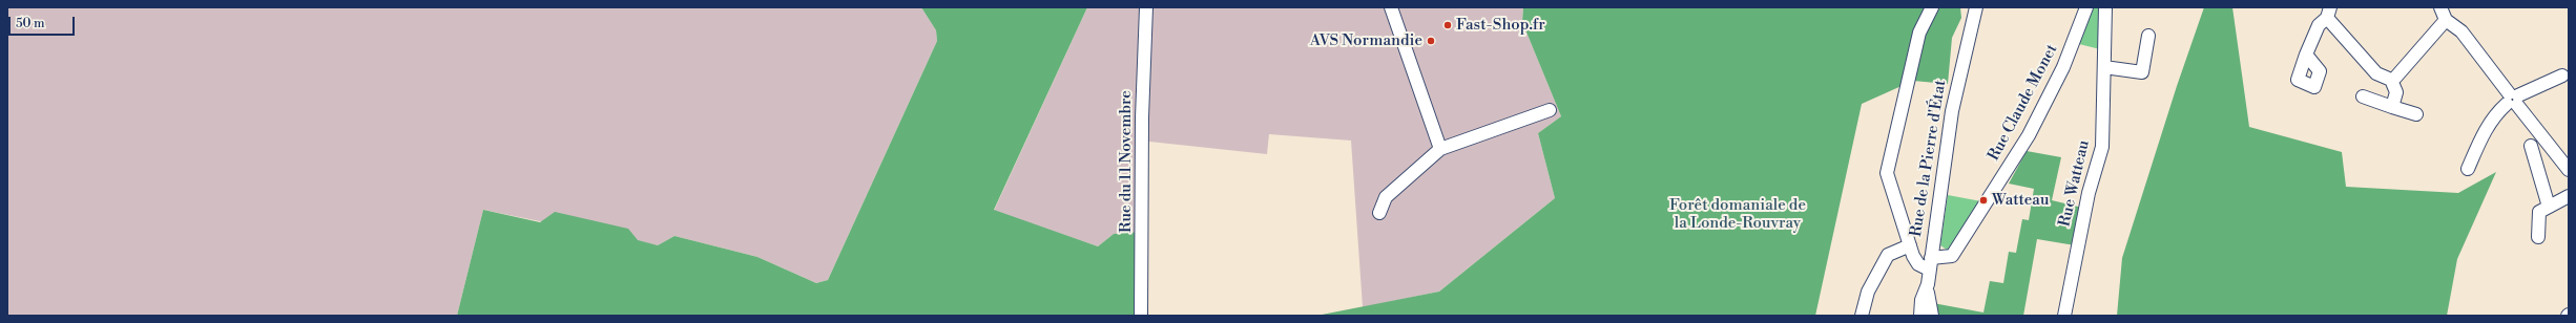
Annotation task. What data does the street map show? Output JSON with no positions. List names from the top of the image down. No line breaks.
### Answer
{"streets":{"street":["Rue Claude Monet","Rue de la Pierre d'État","Rue du 11 Novembre","Rue Watteau"]},"crossings":[["Rue Claude Monet","Rue de la Pierre d'État"]],"parks":["Forêt domaniale de la Londe-Rouvray"],"places":["Fast-Shop.fr","AVS Normandie","Watteau"],"scale_bar":"50 m"}
